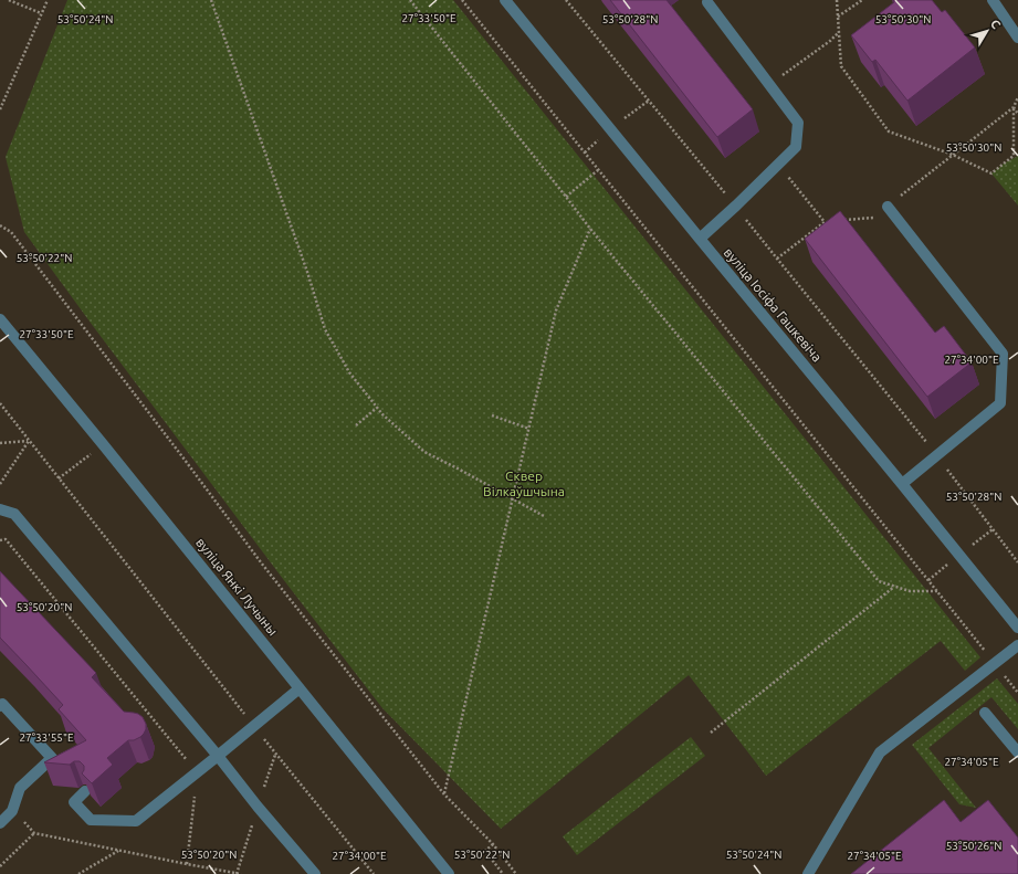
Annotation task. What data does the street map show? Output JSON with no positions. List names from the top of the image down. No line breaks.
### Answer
{"streets":{"street":["вуліца Іосіфа Гашкевіча","вуліца Янкі Лучыны"]},"parks":["Сквер Вілкаўшчына"],"north":"top right","coordinates":["27°33'50\"E","53°50'28\"N","53°50'30\"N","53°50'24\"N","53°50'22\"N","27°34'00\"E","53°50'20\"N","27°33'55\"E","27°34'05\"E","53°50'26\"N"]}
